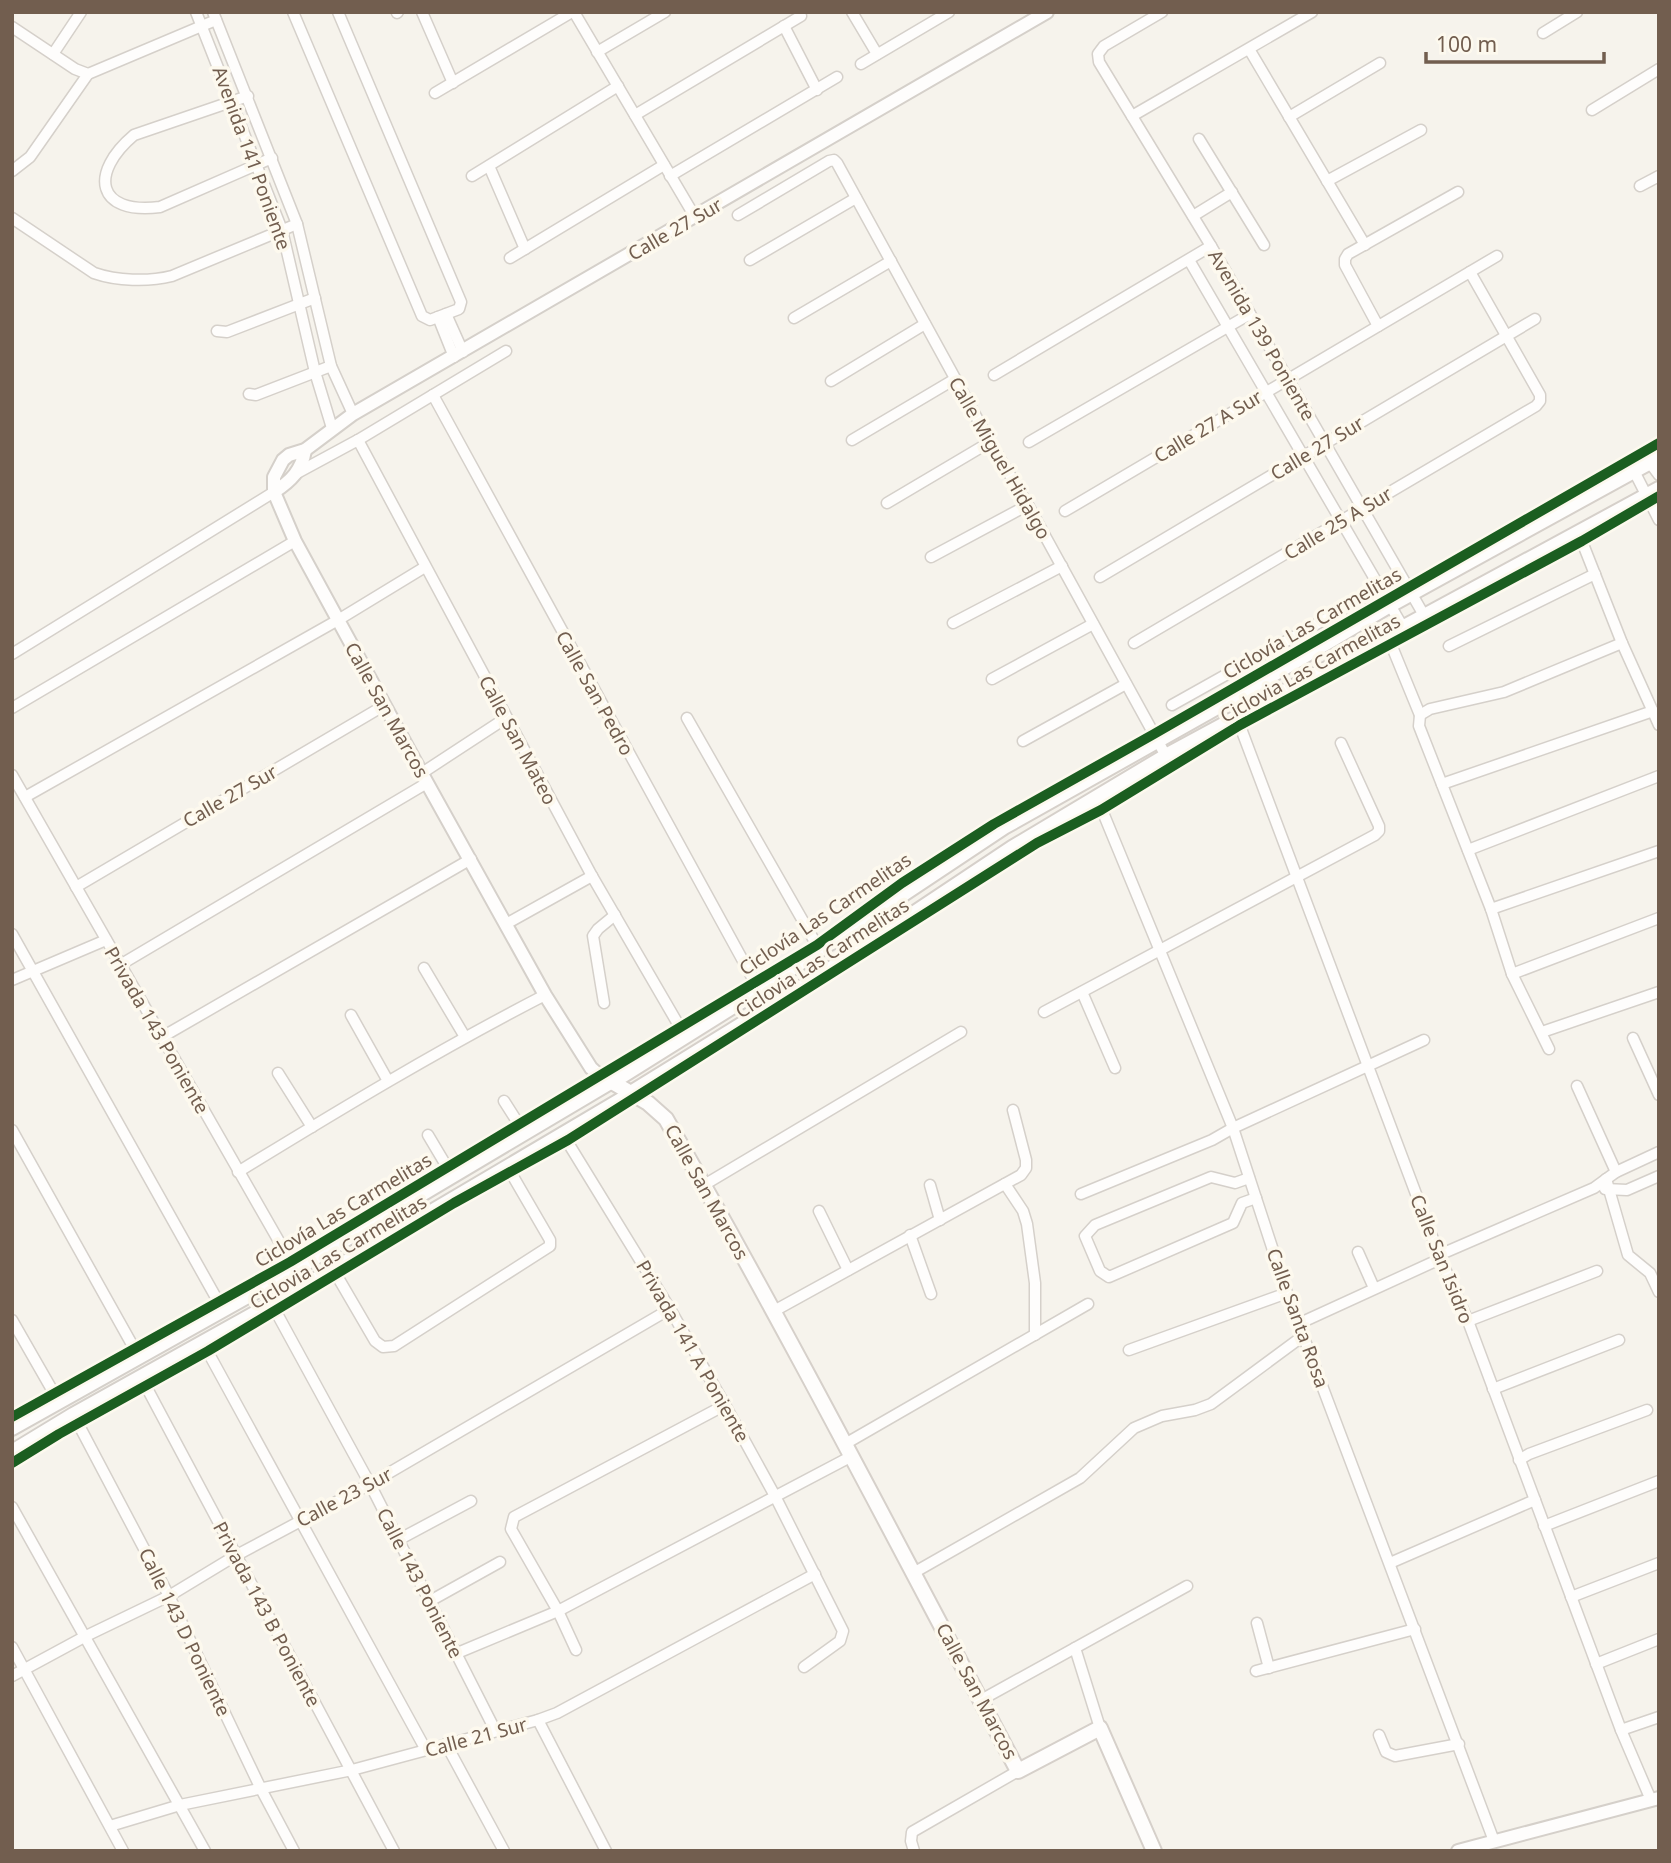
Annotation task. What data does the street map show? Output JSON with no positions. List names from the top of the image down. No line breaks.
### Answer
{"streets":{"main road":["Calle San Marcos"],"street":["Avenida 141 Poniente","Calle 27 Sur","Avenida 139 Poniente","Calle 27 A Sur","Calle Miguel Hidalgo","Calle 25 A Sur","Calle San Pedro","Calle San Mateo","Privada 143 Poniente","Calle San Isidro","Calle Santa Rosa","Privada 141 A Poniente","Calle 23 Sur","Calle 143 Poniente","Privada 143 B Poniente","Calle 143 D Poniente","Calle 21 Sur"],"cycle path":["Ciclovía Las Carmelitas","Ciclovia Las Carmelitas"]},"crossings":[["Avenida 141 Poniente","Calle 27 Sur"],["Calle 27 Sur","Avenida 139 Poniente"],["Calle 27 Sur","Calle 25 A Sur"],["Calle 27 Sur","Calle San Marcos"],["Calle 27 Sur","Privada 143 Poniente"],["Avenida 139 Poniente","Calle 27 A Sur"],["Avenida 139 Poniente","Calle 25 A Sur"],["Privada 141 A Poniente","Calle 23 Sur"],["Privada 141 A Poniente","Calle 21 Sur"],["Calle 23 Sur","Calle 143 Poniente"],["Calle 23 Sur","Privada 143 B Poniente"],["Calle 23 Sur","Calle 143 D Poniente"],["Calle 143 Poniente","Calle 21 Sur"],["Privada 143 B Poniente","Calle 21 Sur"],["Calle 143 D Poniente","Calle 21 Sur"]],"scale_bar":"100 m"}
